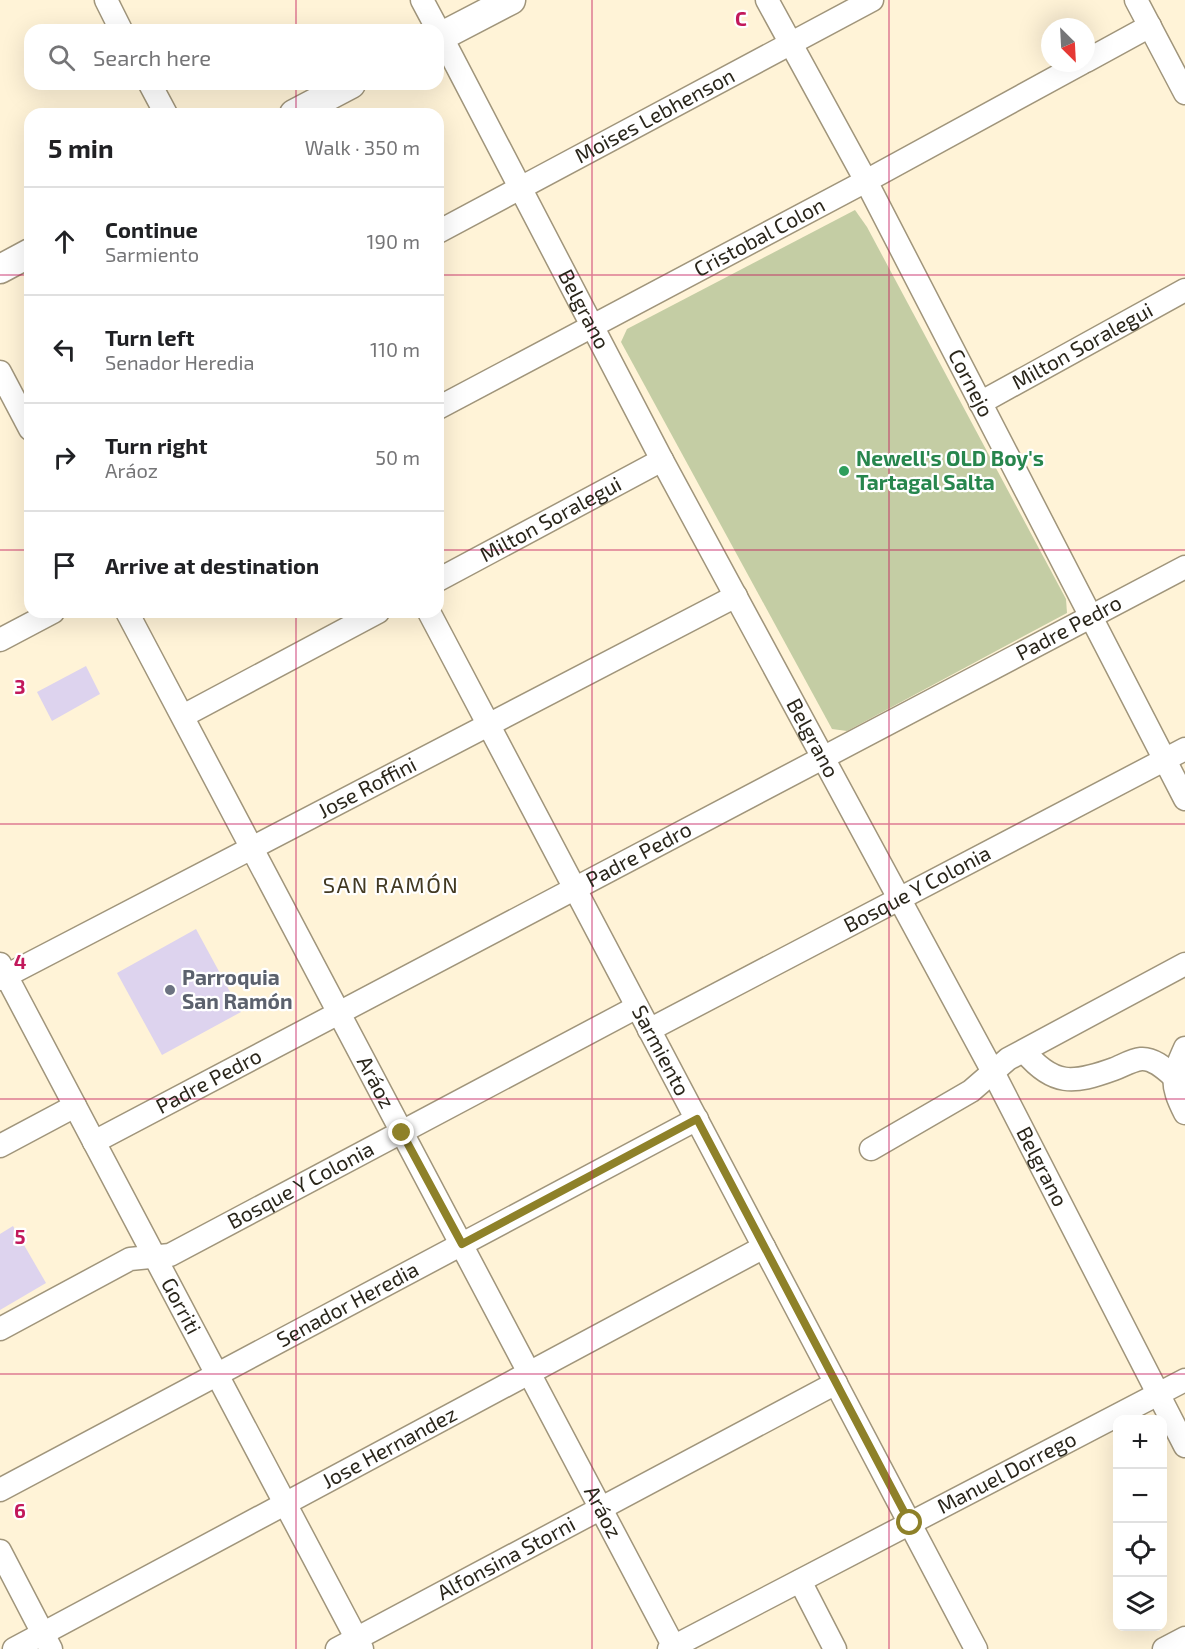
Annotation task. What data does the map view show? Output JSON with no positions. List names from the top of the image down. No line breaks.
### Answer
{"streets":{"street":["Moises Lebhenson","Cristobal Colon","Belgrano","Milton Soralegui","Cornejo","Padre Pedro","Jose Roffini","Bosque Y Colonia","Sarmiento","Aráoz","Senador Heredia","Gorriti","Jose Hernandez","Manuel Dorrego","Alfonsina Storni"]},"crossings":[["Moises Lebhenson","Belgrano"],["Moises Lebhenson","Cornejo"],["Cristobal Colon","Belgrano"],["Cristobal Colon","Cornejo"],["Belgrano","Milton Soralegui"],["Belgrano","Padre Pedro"],["Belgrano","Jose Roffini"],["Belgrano","Bosque Y Colonia"],["Belgrano","Manuel Dorrego"],["Milton Soralegui","Cornejo"],["Cornejo","Padre Pedro"],["Cornejo","Bosque Y Colonia"],["Padre Pedro","Sarmiento"],["Padre Pedro","Aráoz"],["Padre Pedro","Gorriti"],["Jose Roffini","Sarmiento"],["Jose Roffini","Aráoz"],["Jose Roffini","Gorriti"],["Bosque Y Colonia","Sarmiento"],["Bosque Y Colonia","Aráoz"],["Bosque Y Colonia","Gorriti"],["Sarmiento","Senador Heredia"],["Sarmiento","Jose Hernandez"],["Sarmiento","Manuel Dorrego"],["Sarmiento","Alfonsina Storni"],["Aráoz","Senador Heredia"],["Aráoz","Jose Hernandez"],["Aráoz","Manuel Dorrego"],["Aráoz","Alfonsina Storni"],["Senador Heredia","Gorriti"],["Gorriti","Jose Hernandez"],["Gorriti","Alfonsina Storni"]],"districts":["SAN RAMÓN"],"places":["Newell's OLD Boy's Tartagal Salta","Parroquia San Ramón"],"north":"bottom right","page":{"search":"Search here","heading":["5 min","Walk · 350 m"],"list":[["Continue","Sarmiento","190 m"],["Turn left","Senador Heredia","110 m"],["Turn right","Aráoz","50 m"],"Arrive at destination"],"map_buttons":["+","−"]},"grid":{"columns":["C"],"rows":["3","4","5","6"]}}
